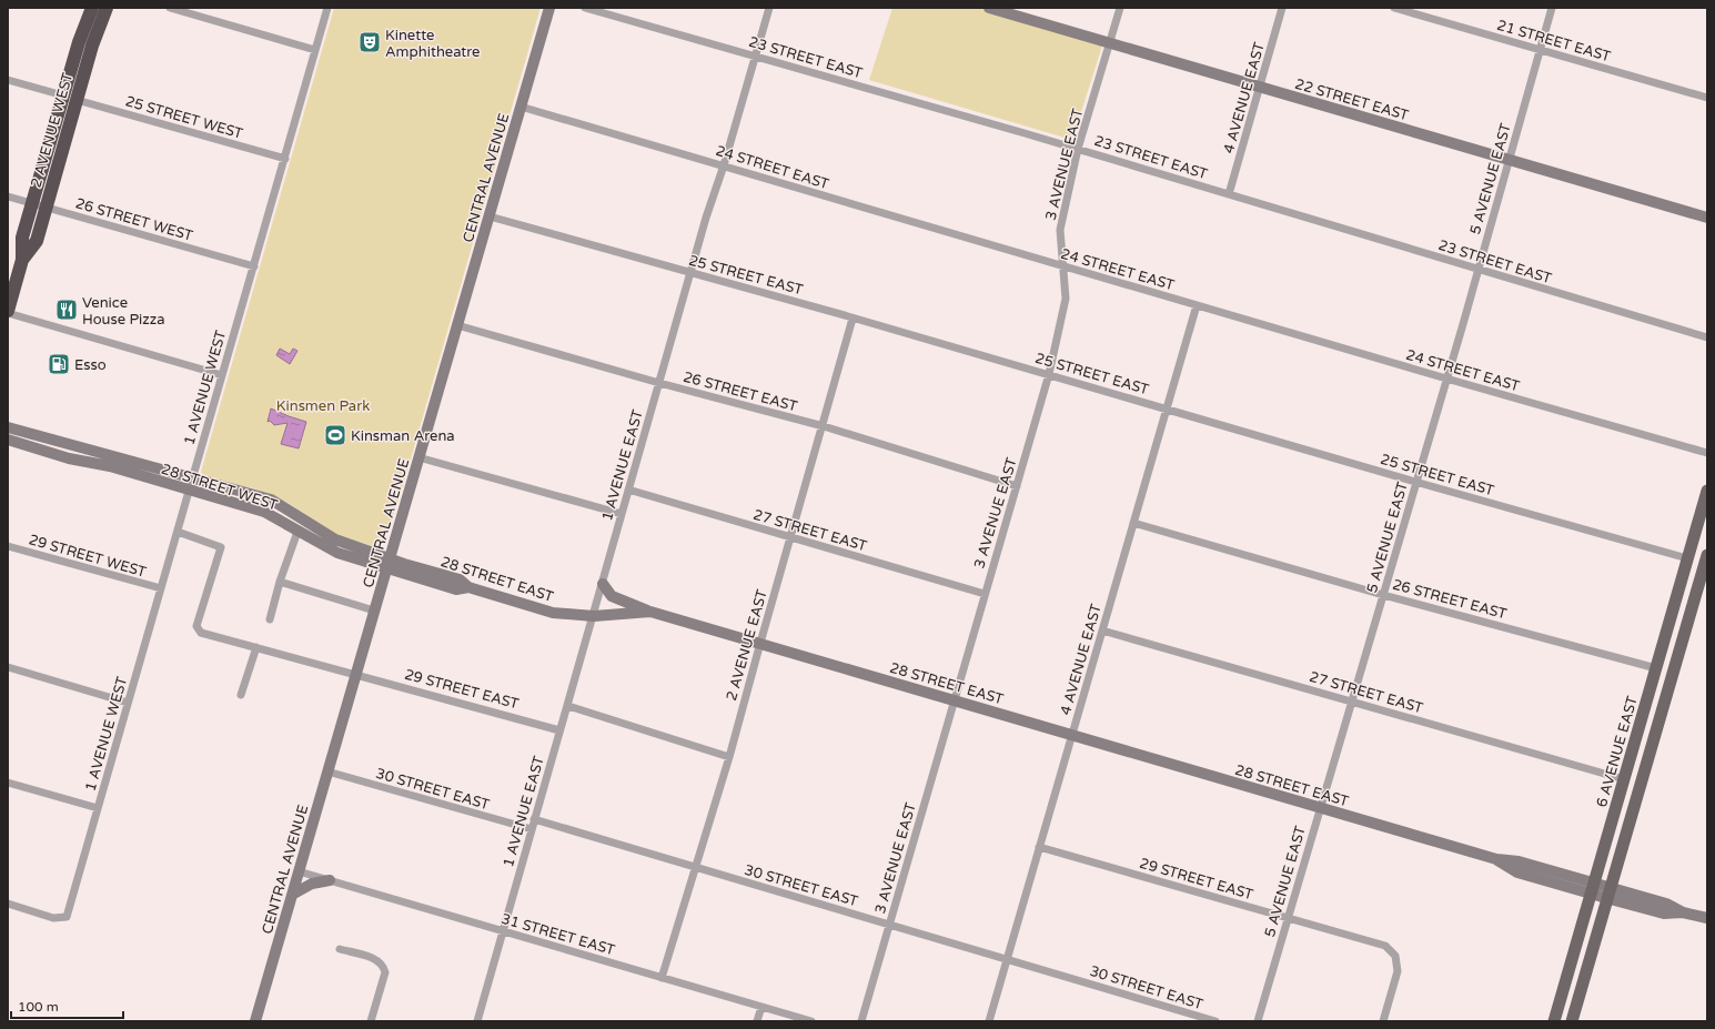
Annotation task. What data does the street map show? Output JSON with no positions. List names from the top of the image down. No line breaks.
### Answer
{"streets":{"highway":["2 AVENUE WEST"],"main road":["6 AVENUE EAST"],"street":["21 STREET EAST","23 STREET EAST","4 AVENUE EAST","22 STREET EAST","25 STREET WEST","3 AVENUE EAST","24 STREET EAST","CENTRAL AVENUE","5 AVENUE EAST","26 STREET WEST","25 STREET EAST","1 AVENUE WEST","26 STREET EAST","1 AVENUE EAST","28 STREET WEST","27 STREET EAST","29 STREET WEST","28 STREET EAST","2 AVENUE EAST","29 STREET EAST","30 STREET EAST","31 STREET EAST"]},"crossings":[["21 STREET EAST","5 AVENUE EAST"],["23 STREET EAST","4 AVENUE EAST"],["23 STREET EAST","3 AVENUE EAST"],["23 STREET EAST","5 AVENUE EAST"],["23 STREET EAST","1 AVENUE EAST"],["4 AVENUE EAST","22 STREET EAST"],["4 AVENUE EAST","24 STREET EAST"],["4 AVENUE EAST","25 STREET EAST"],["4 AVENUE EAST","26 STREET EAST"],["4 AVENUE EAST","27 STREET EAST"],["4 AVENUE EAST","28 STREET EAST"],["4 AVENUE EAST","29 STREET EAST"],["4 AVENUE EAST","30 STREET EAST"],["22 STREET EAST","3 AVENUE EAST"],["22 STREET EAST","5 AVENUE EAST"],["25 STREET WEST","2 AVENUE WEST"],["25 STREET WEST","1 AVENUE WEST"],["2 AVENUE WEST","26 STREET WEST"],["3 AVENUE EAST","24 STREET EAST"],["3 AVENUE EAST","25 STREET EAST"],["3 AVENUE EAST","26 STREET EAST"],["3 AVENUE EAST","27 STREET EAST"],["3 AVENUE EAST","28 STREET EAST"],["3 AVENUE EAST","30 STREET EAST"],["24 STREET EAST","CENTRAL AVENUE"],["24 STREET EAST","5 AVENUE EAST"],["24 STREET EAST","1 AVENUE EAST"],["CENTRAL AVENUE","25 STREET EAST"],["CENTRAL AVENUE","26 STREET EAST"],["CENTRAL AVENUE","28 STREET WEST"],["CENTRAL AVENUE","28 STREET EAST"],["CENTRAL AVENUE","29 STREET EAST"],["CENTRAL AVENUE","30 STREET EAST"],["CENTRAL AVENUE","31 STREET EAST"],["5 AVENUE EAST","25 STREET EAST"],["5 AVENUE EAST","26 STREET EAST"],["5 AVENUE EAST","27 STREET EAST"],["5 AVENUE EAST","28 STREET EAST"],["5 AVENUE EAST","29 STREET EAST"],["26 STREET WEST","1 AVENUE WEST"],["25 STREET EAST","1 AVENUE EAST"],["25 STREET EAST","2 AVENUE EAST"],["25 STREET EAST","6 AVENUE EAST"],["1 AVENUE WEST","28 STREET WEST"],["1 AVENUE WEST","29 STREET WEST"],["1 AVENUE WEST","29 STREET EAST"],["26 STREET EAST","1 AVENUE EAST"],["26 STREET EAST","2 AVENUE EAST"],["26 STREET EAST","6 AVENUE EAST"],["1 AVENUE EAST","27 STREET EAST"],["1 AVENUE EAST","28 STREET EAST"],["1 AVENUE EAST","29 STREET EAST"],["1 AVENUE EAST","30 STREET EAST"],["1 AVENUE EAST","31 STREET EAST"],["28 STREET WEST","28 STREET EAST"],["27 STREET EAST","2 AVENUE EAST"],["27 STREET EAST","6 AVENUE EAST"],["28 STREET EAST","2 AVENUE EAST"],["28 STREET EAST","6 AVENUE EAST"],["2 AVENUE EAST","30 STREET EAST"],["2 AVENUE EAST","31 STREET EAST"]],"parks":["Kinsmen Park"],"places":{"theatre":["Kinette Amphitheatre"],"restaurant":["Venice House Pizza"],"fuel station":["Esso"],"sports":["Kinsman Arena"]},"scale_bar":"100 m"}
